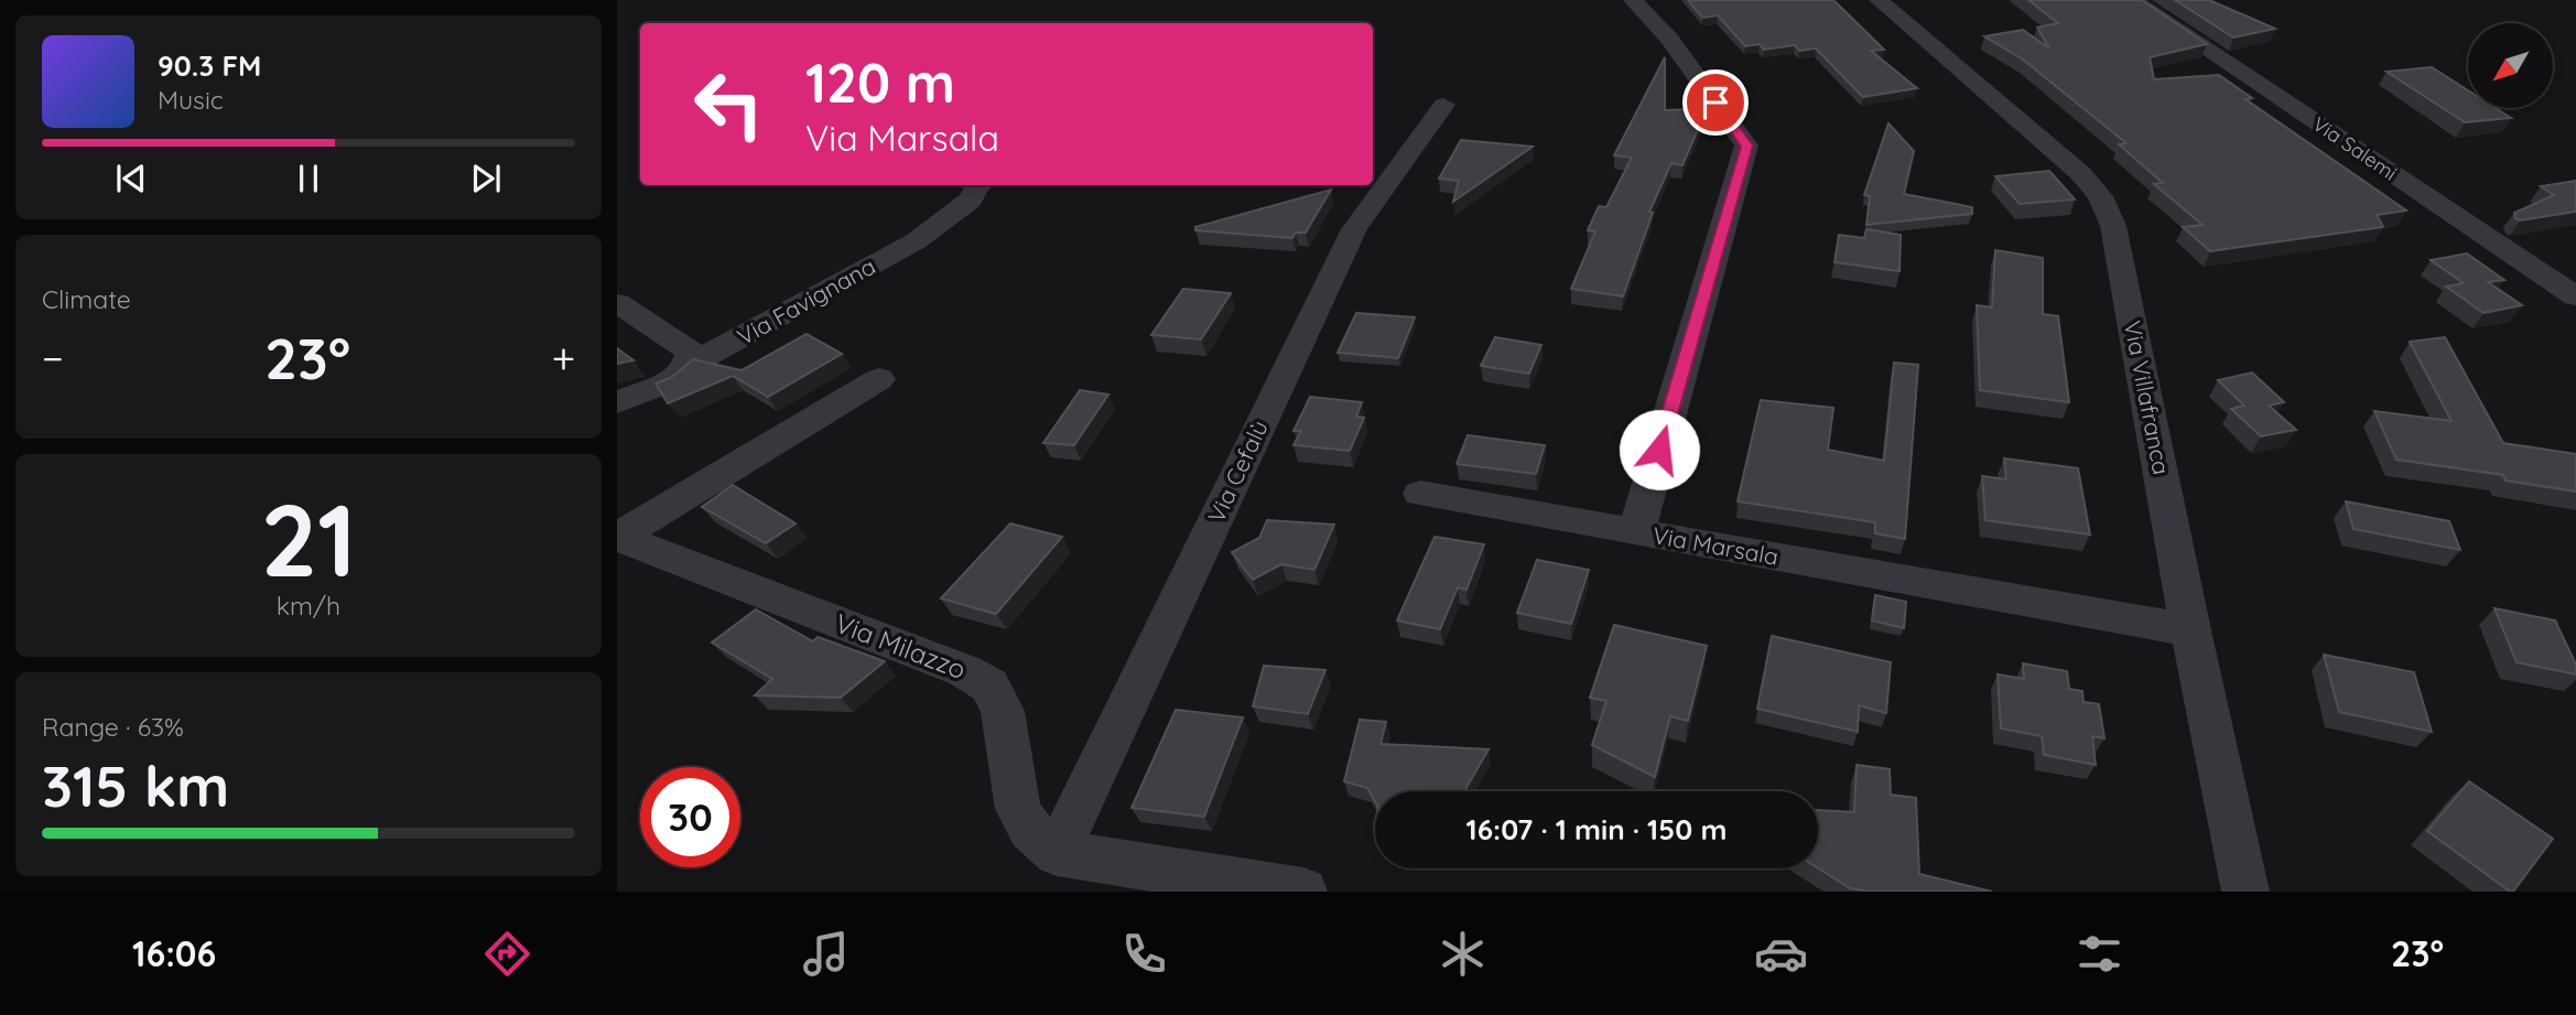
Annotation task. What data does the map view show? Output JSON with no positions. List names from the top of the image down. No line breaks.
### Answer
{"streets":{"street":["Via Salemi","Via Favignana","Via Villafranca","Via Cefalù","Via Marsala","Via Milazzo"]},"crossings":[["Via Villafranca","Via Marsala"],["Via Cefalù","Via Milazzo"]],"north":"bottom left","page":{"turn":["120 m","Via Marsala"],"song":["90.3 FM","Music"],"tile":["Climate",["21","km/h"],["Range · 63%","315 km"]],"heat":["−","23°","+"],"limit":"30","trip":"16:07 · 1 min · 150 m","tabs":["16:06","23°"]}}
